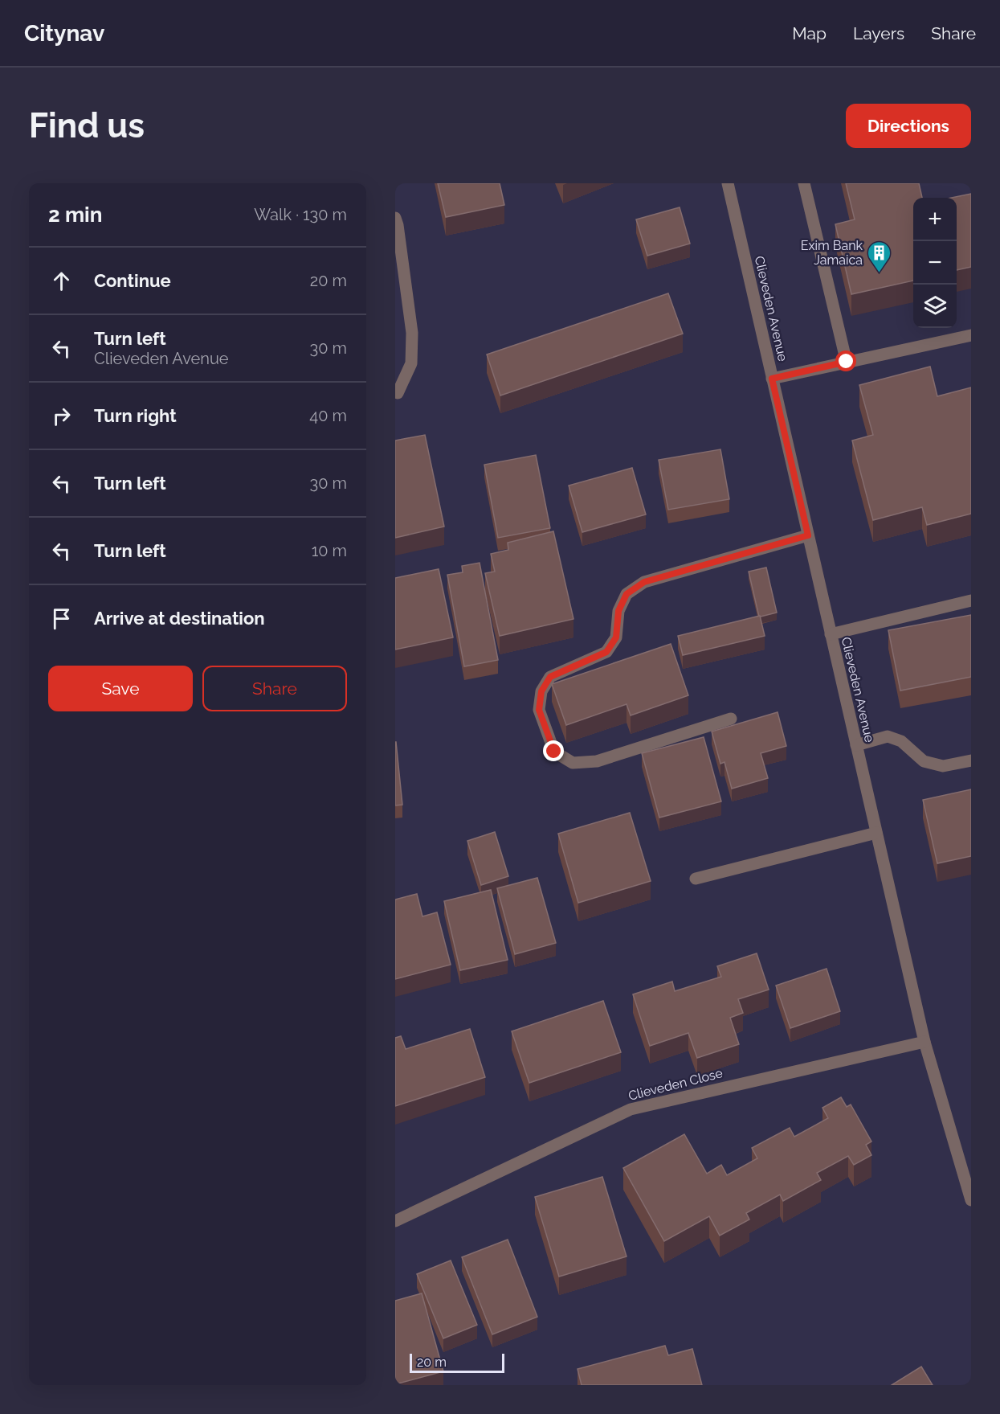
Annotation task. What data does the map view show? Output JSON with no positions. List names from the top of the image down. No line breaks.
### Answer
{"streets":{"street":["Clieveden Avenue","Clieveden Close"]},"crossings":[["Clieveden Avenue","Clieveden Close"]],"places":{"building":["Exim Bank Jamaica"]},"scale_bar":"20 m","page":{"header":"Citynav","nav":["Map","Layers","Share"],"buttons":["Directions",["Save","Share"]],"title":"Find us","heading":["2 min","Walk · 130 m"],"map_buttons":["+","−"],"list":[["Continue","20 m"],["Turn left","Clieveden Avenue","30 m"],["Turn right","40 m"],["Turn left","30 m"],["Turn left","10 m"],"Arrive at destination"],"scale":"20 m"}}
